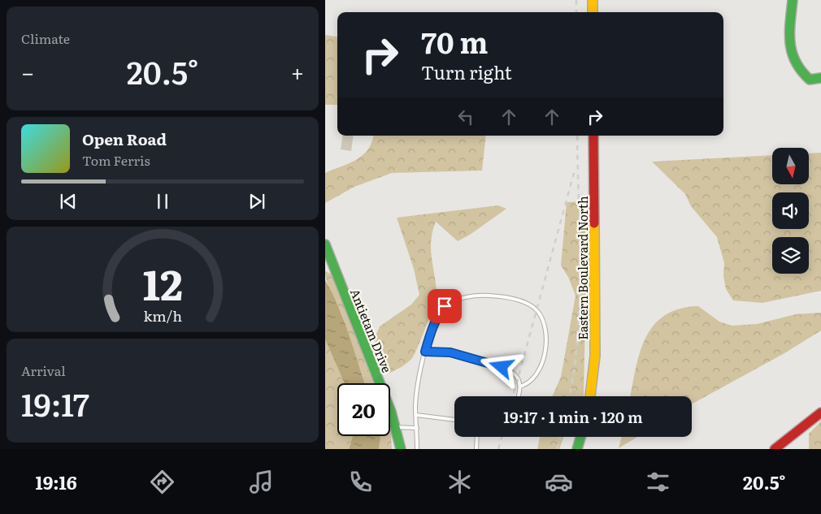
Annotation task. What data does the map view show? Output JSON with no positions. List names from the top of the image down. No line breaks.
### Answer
{"streets":{"street":["Eastern Boulevard North","Antietam Drive"]},"north":"bottom","page":{"tile":["Climate",["Arrival","19:17"]],"turn":["70 m","Turn right"],"heat":["−","20.5°","+"],"song":["Open Road","Tom Ferris"],"limit":"20","trip":"19:17 · 1 min · 120 m","tabs":["19:16","20.5°"],"gauge":["12","km/h"]}}
